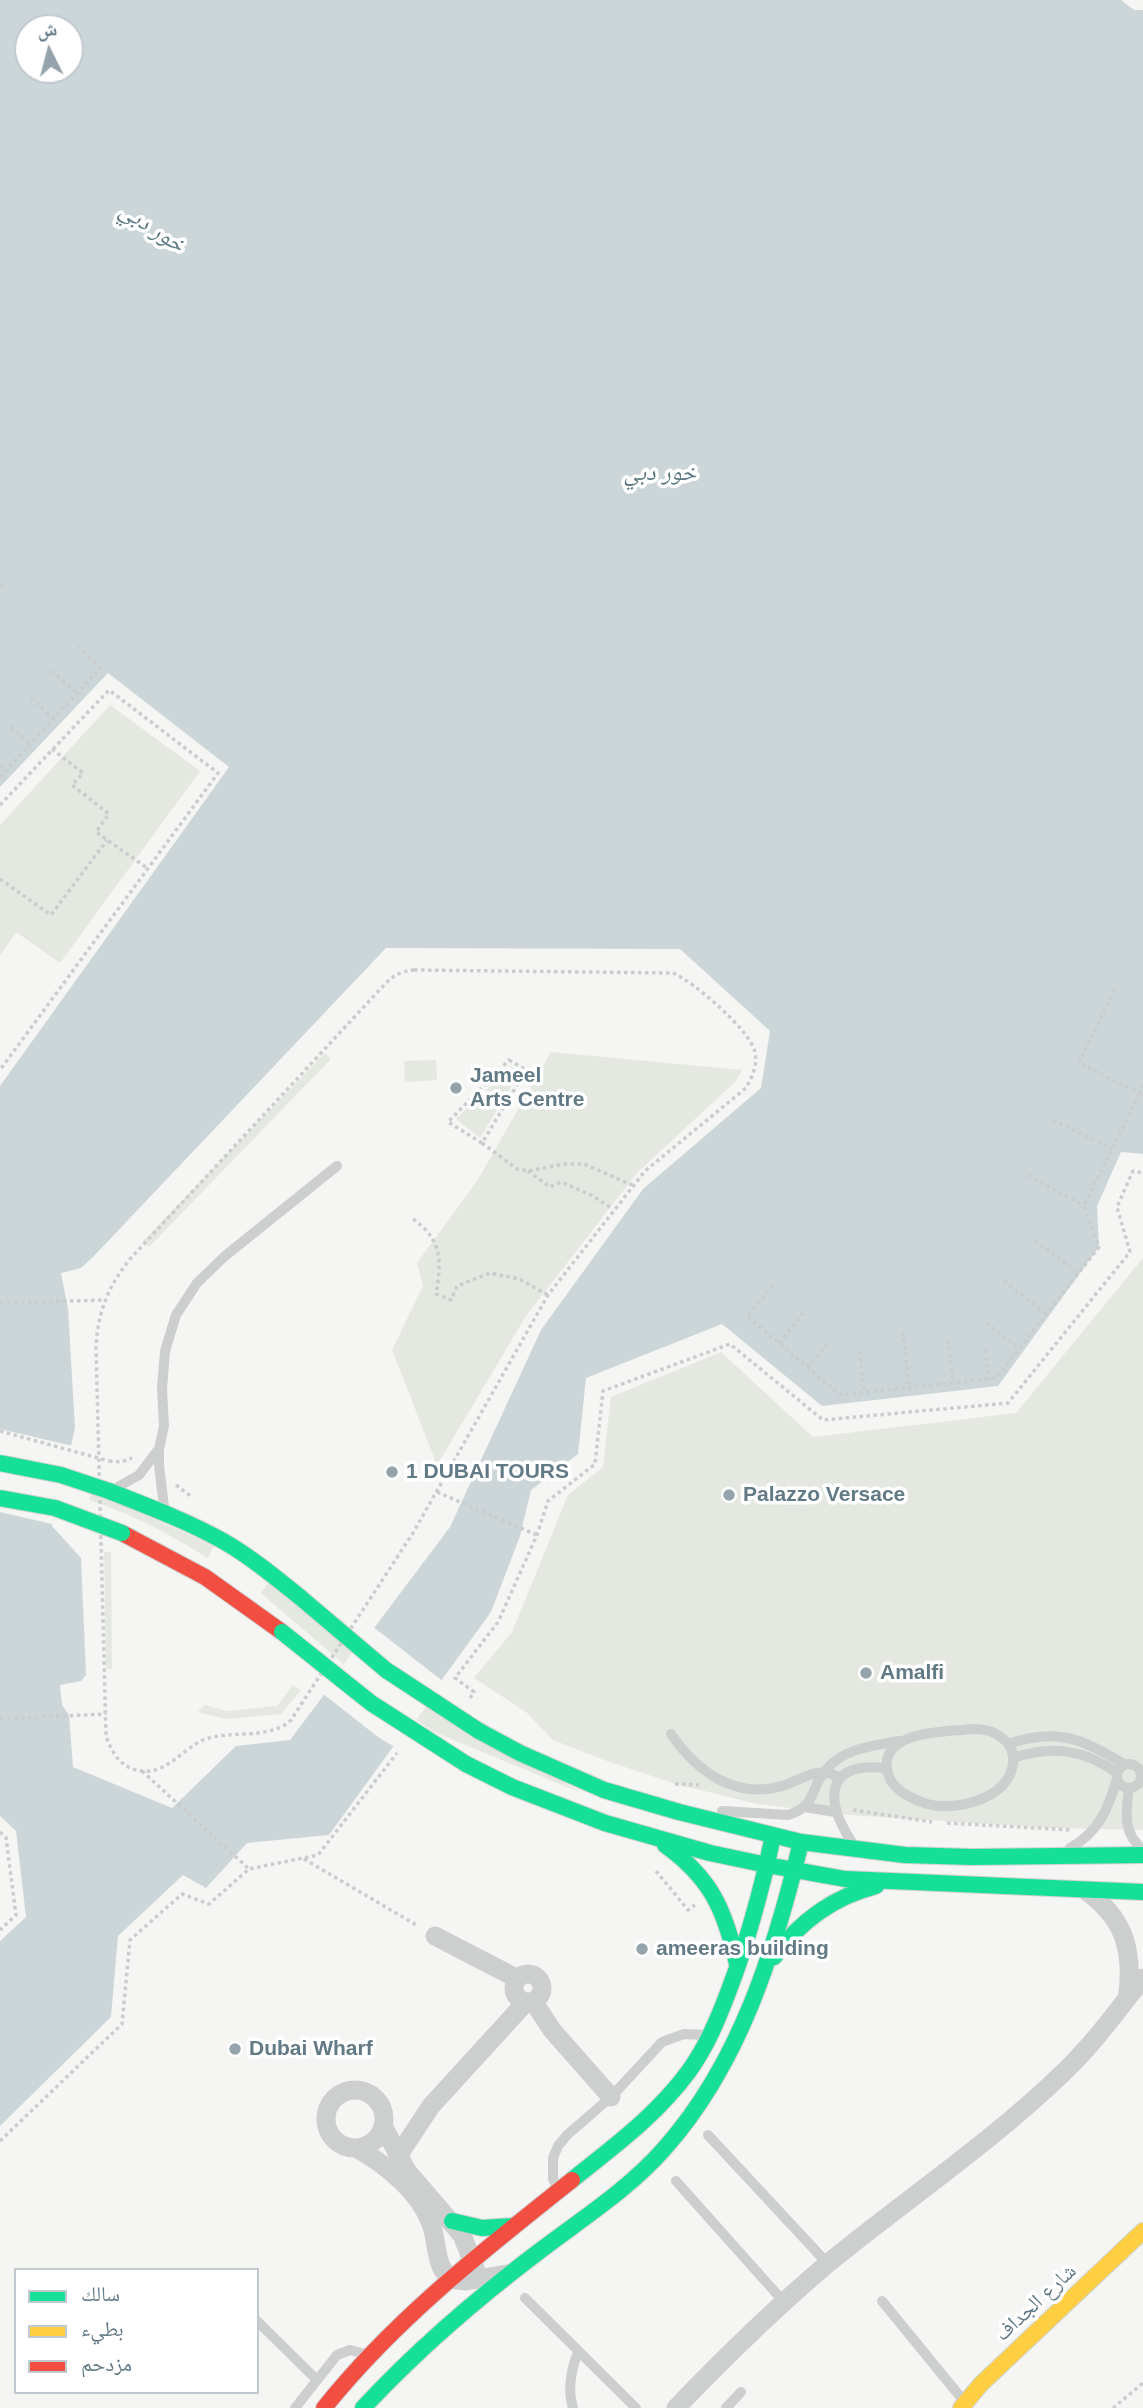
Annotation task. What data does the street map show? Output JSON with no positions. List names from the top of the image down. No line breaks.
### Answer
{"streets":{"street":["شارع الجداف"]},"water":["خور دبي"],"places":["Jameel Arts Centre","1 DUBAI TOURS","Palazzo Versace","Amalfi","ameeras building","Dubai Wharf"],"legend":["سالك","بطيء","مزدحم"],"north":"top"}
